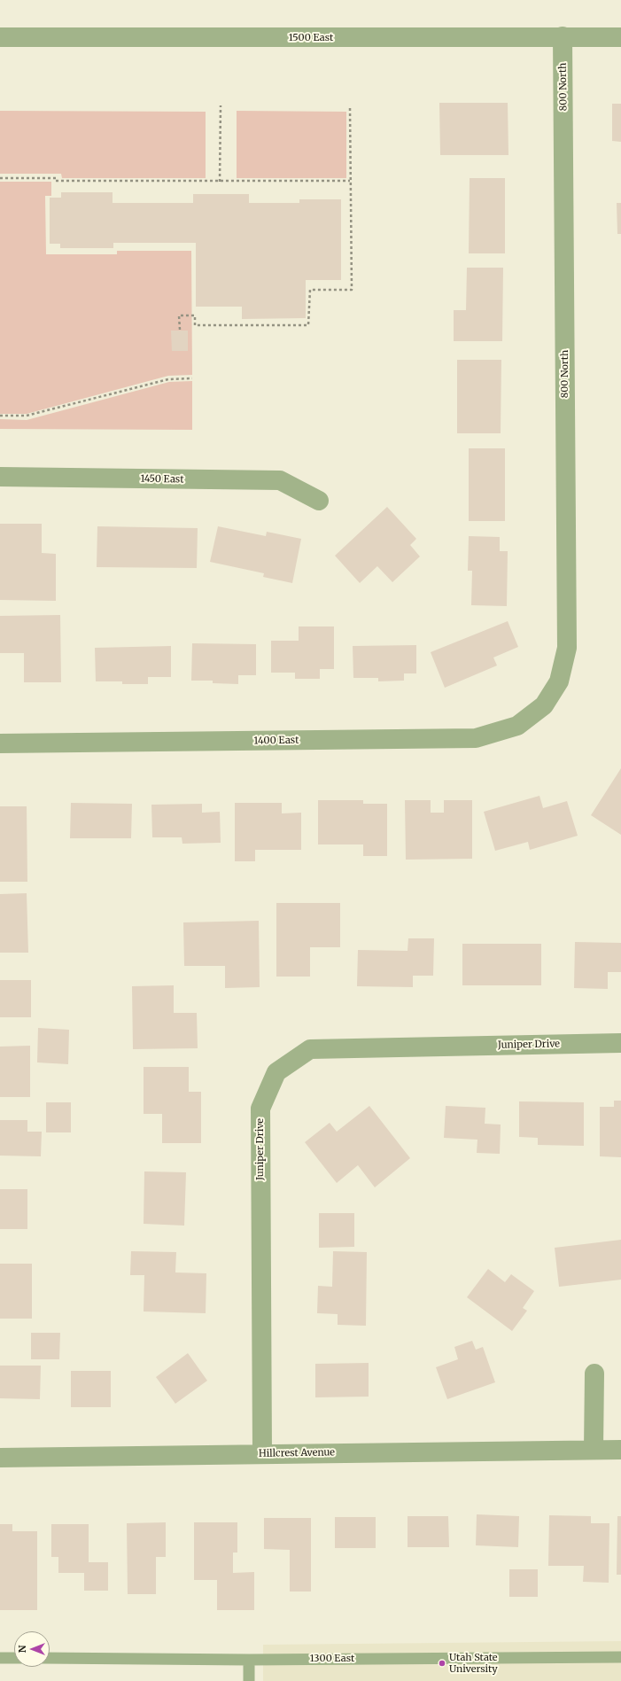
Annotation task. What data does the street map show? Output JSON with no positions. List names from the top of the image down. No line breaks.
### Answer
{"streets":{"street":["1500 East","800 North","1450 East","1400 East","Juniper Drive","Hillcrest Avenue"],"lane":["1300 East"]},"crossings":[["1500 East","800 North"],["800 North","1400 East"],["Juniper Drive","Hillcrest Avenue"]],"places":["Utah State University"],"north":"left"}
